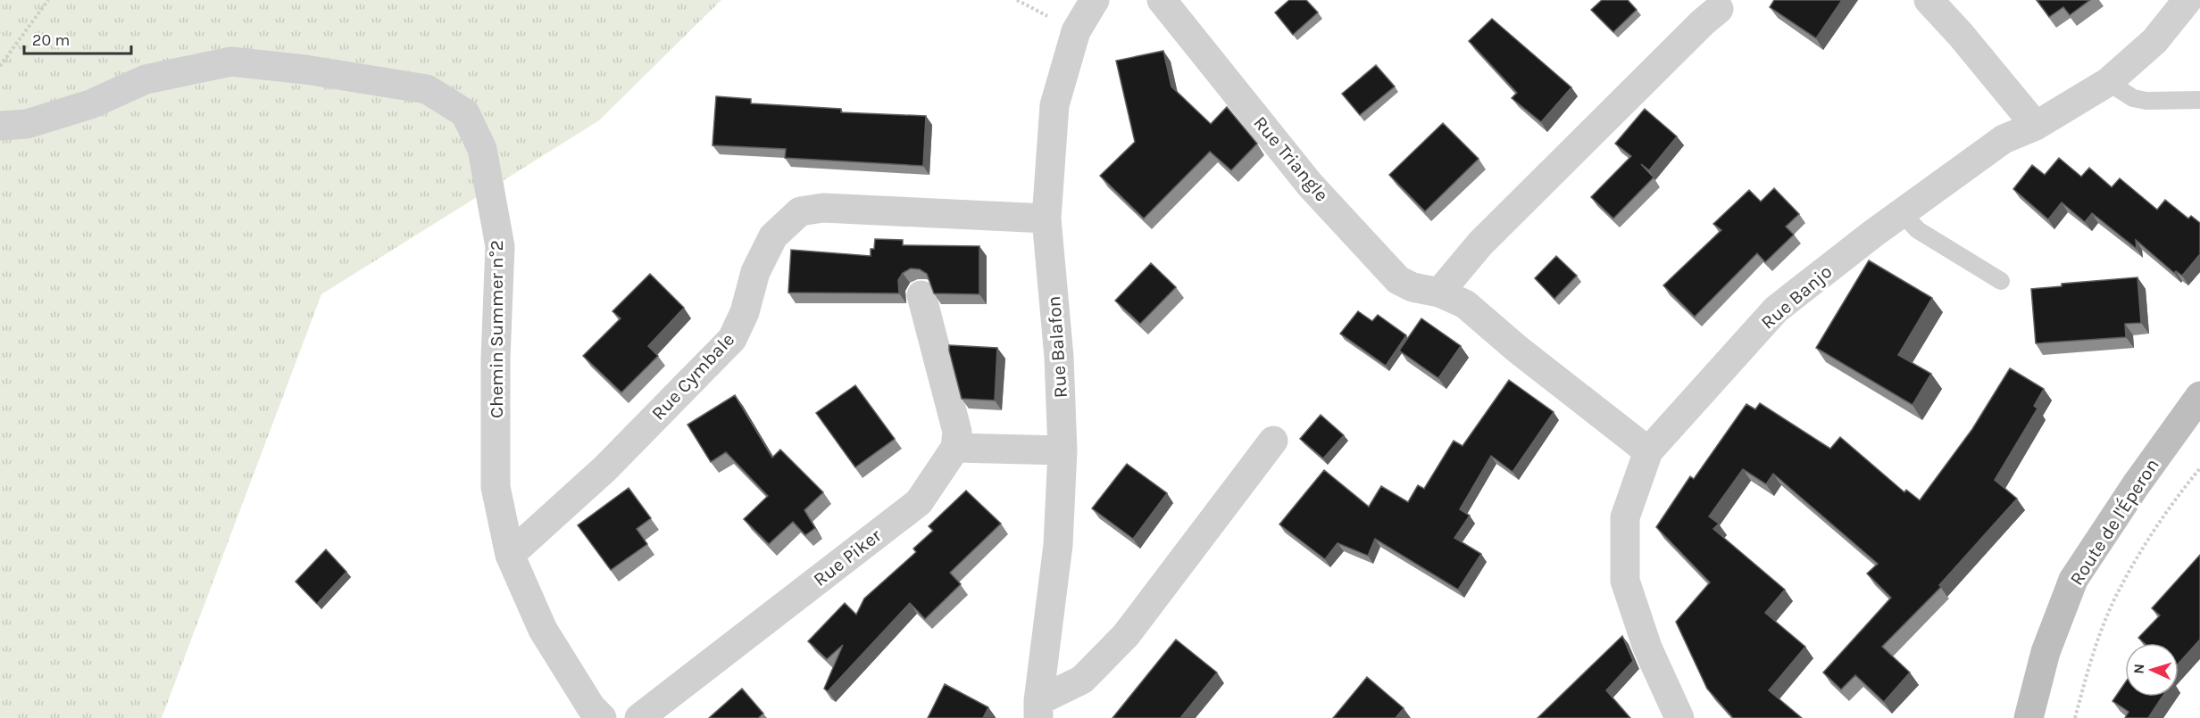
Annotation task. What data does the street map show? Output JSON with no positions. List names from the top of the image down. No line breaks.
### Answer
{"streets":{"main road":["Route de l'Éperon"],"street":["Rue Triangle","Rue Banjo","Chemin Summer n°2","Rue Balafon","Rue Cymbale","Rue Piker"]},"crossings":[["Rue Triangle","Rue Banjo"],["Chemin Summer n°2","Rue Cymbale"],["Rue Balafon","Rue Cymbale"]],"scale_bar":"20 m","north":"left"}
